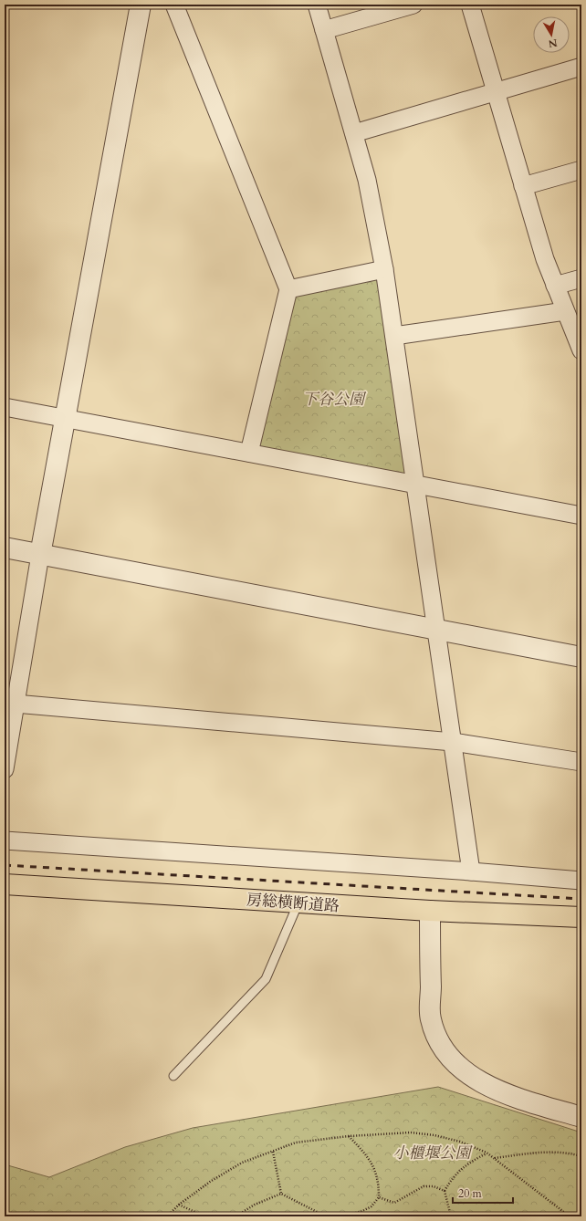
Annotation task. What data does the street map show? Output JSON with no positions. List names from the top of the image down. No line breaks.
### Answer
{"streets":{"highway":["房総横断道路"]},"parks":["下谷公園","小櫃堰公園"],"scale_bar":"20 m","north":"bottom"}
